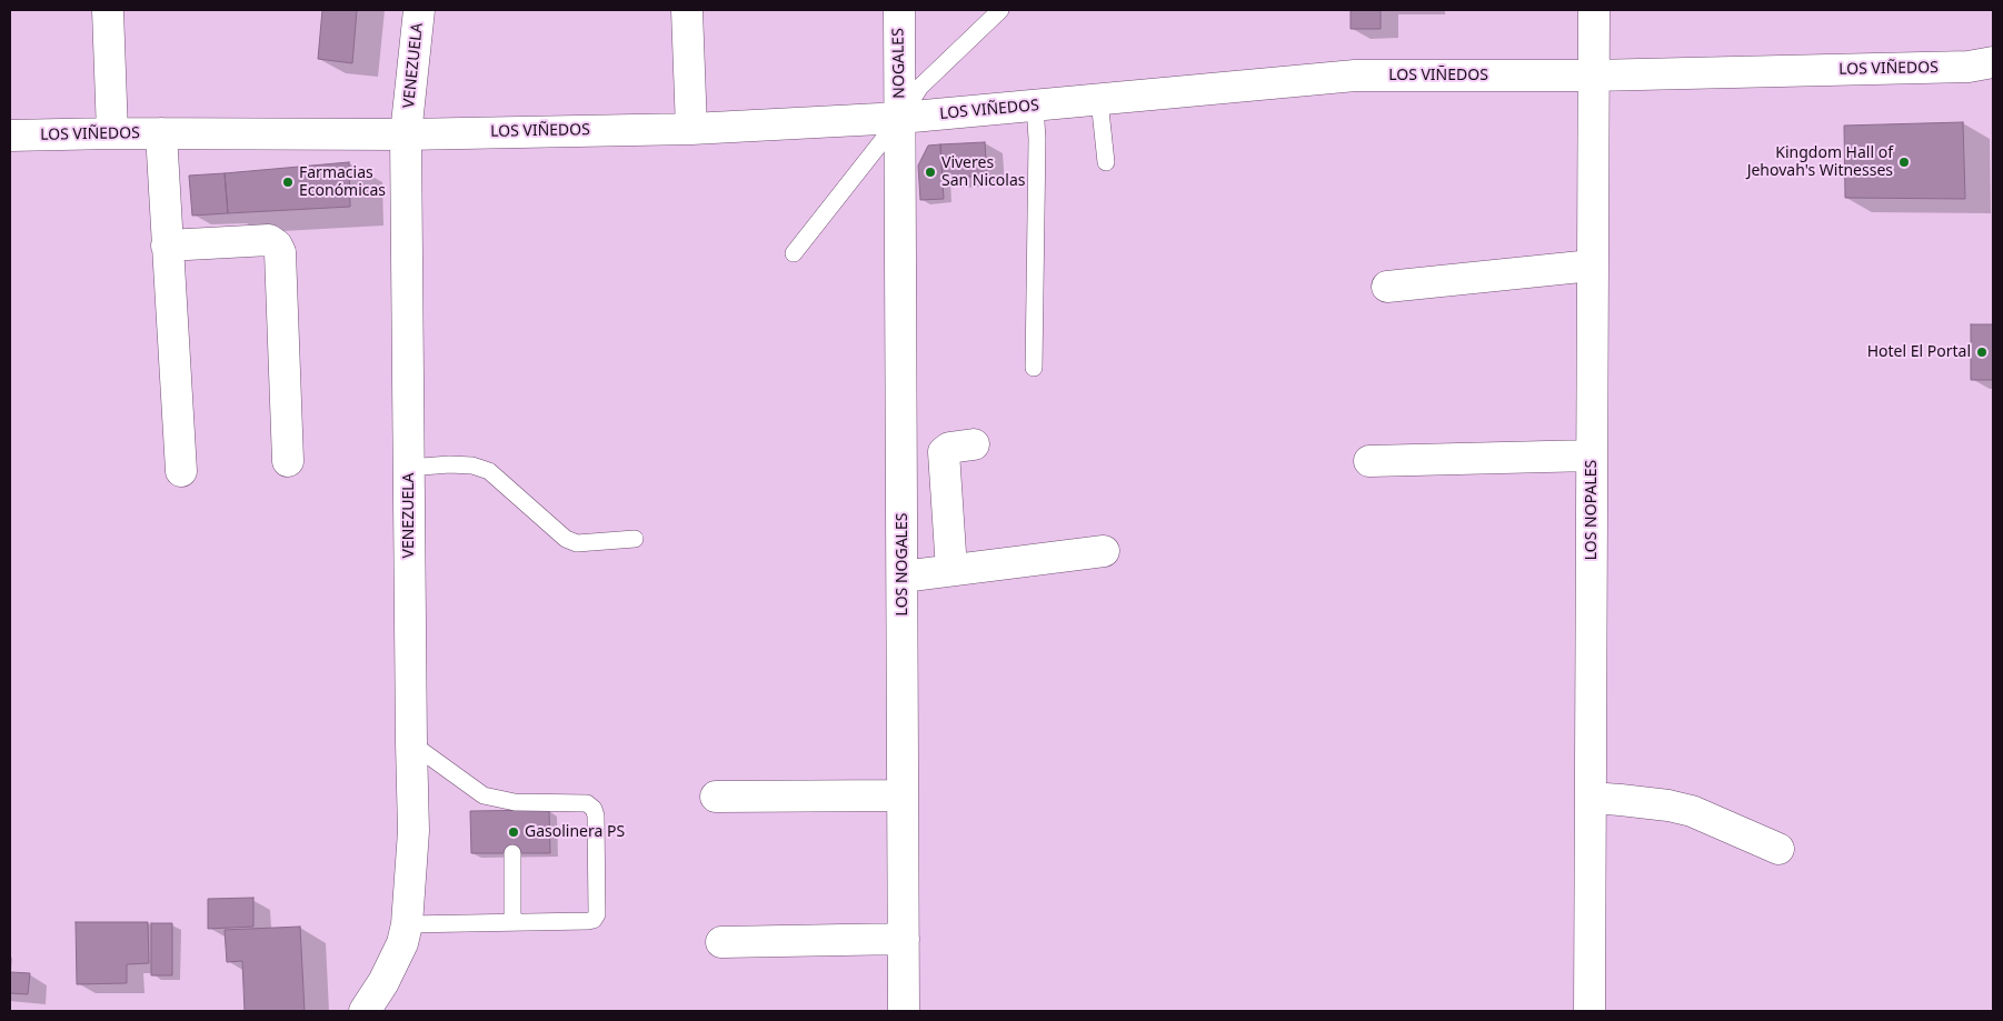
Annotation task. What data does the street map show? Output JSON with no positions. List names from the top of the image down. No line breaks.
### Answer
{"streets":{"street":["NOGALES","VENEZUELA","LOS VIÑEDOS","LOS NOPALES","LOS NOGALES"]},"crossings":[["NOGALES","LOS VIÑEDOS"],["NOGALES","LOS NOGALES"],["VENEZUELA","LOS VIÑEDOS"],["LOS VIÑEDOS","LOS NOPALES"],["LOS VIÑEDOS","LOS NOGALES"]],"places":["Kingdom Hall of Jehovah's Witnesses","Viveres San Nicolas","Farmacias Económicas","Hotel El Portal","Gasolinera PS"]}
